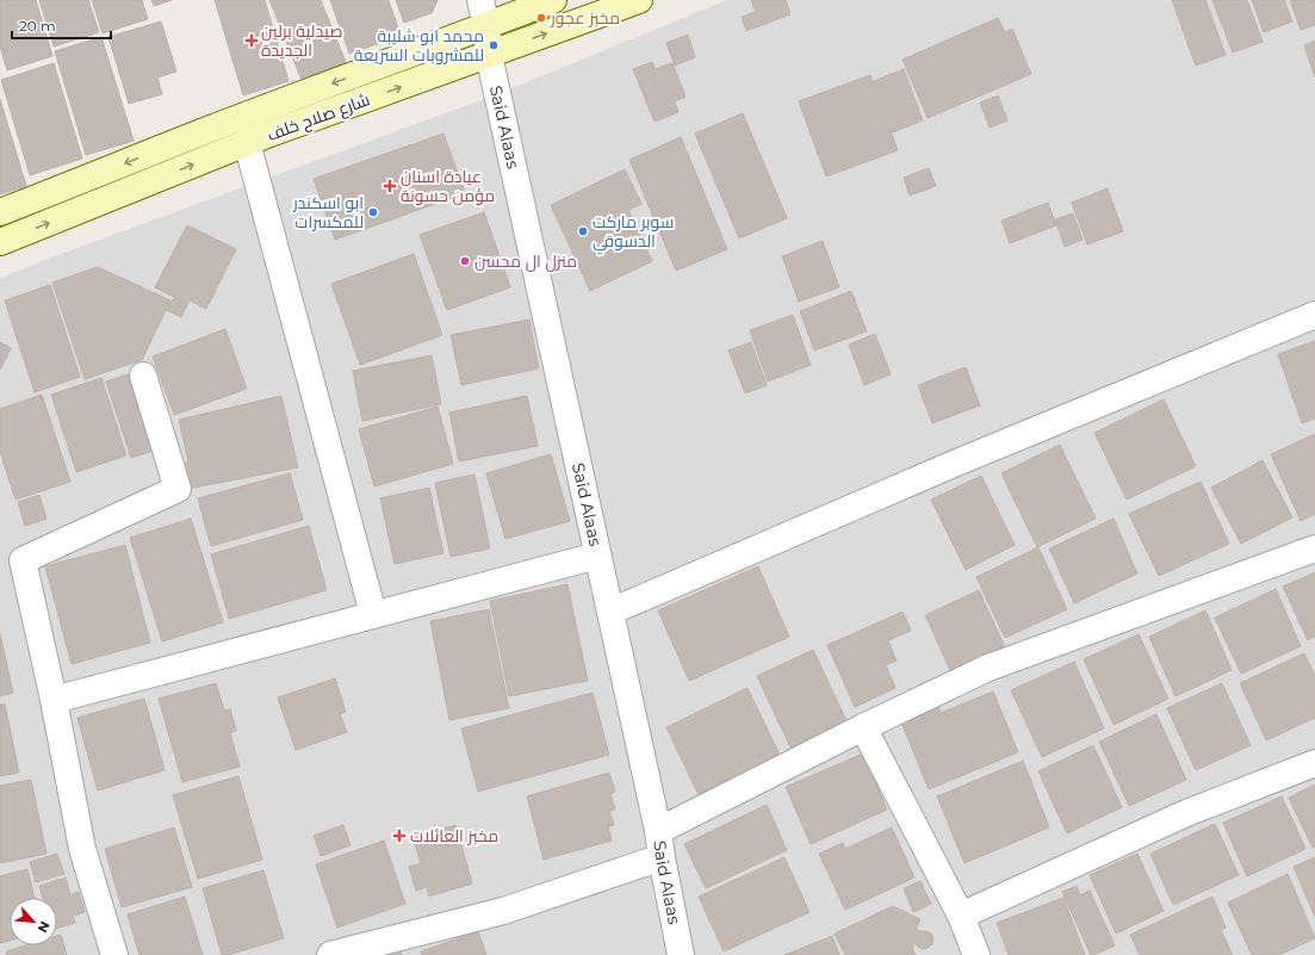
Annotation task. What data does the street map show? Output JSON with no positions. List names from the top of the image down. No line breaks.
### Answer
{"streets":{"main road":["شارع صلاح خلف"],"street":["Said Alaas"]},"crossings":[["شارع صلاح خلف","Said Alaas"]],"places":{"other":["مخبز عجور","محمد ابو شليبة للمشروبات السريعة","ابو اسكندر للمكسرات","سوبر ماركت الدسوقي","منزل ال محسن"],"health":["صيدلية برلين الجديدة","عيادة اسنان مؤمن حسونة","مخبز العائلات"]},"scale_bar":"20 m","north":"bottom right"}
